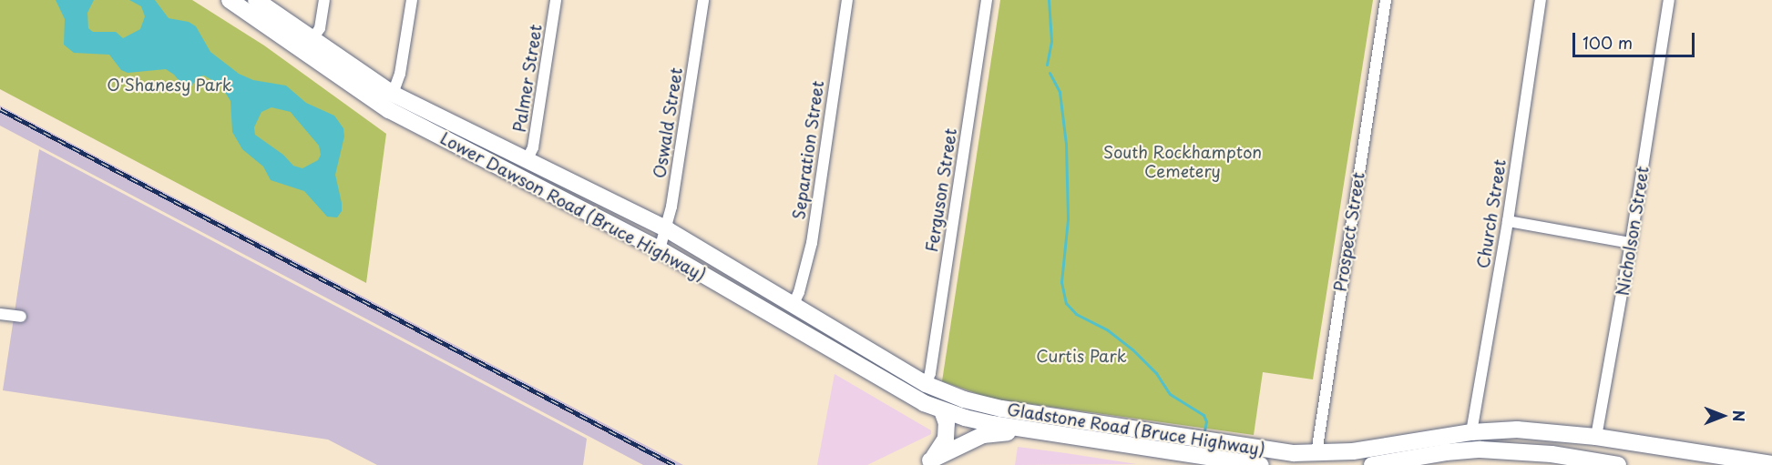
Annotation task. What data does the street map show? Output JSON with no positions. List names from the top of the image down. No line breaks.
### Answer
{"streets":{"highway":["Lower Dawson Road (Bruce Highway)","Nicholson Street","Gladstone Road (Bruce Highway)"],"street":["Palmer Street","Oswald Street","Separation Street","Ferguson Street","Church Street","Prospect Street"]},"crossings":[["Palmer Street","Lower Dawson Road (Bruce Highway)"],["Oswald Street","Lower Dawson Road (Bruce Highway)"],["Separation Street","Lower Dawson Road (Bruce Highway)"],["Ferguson Street","Lower Dawson Road (Bruce Highway)"],["Ferguson Street","Gladstone Road (Bruce Highway)"],["Lower Dawson Road (Bruce Highway)","Gladstone Road (Bruce Highway)"],["Church Street","Gladstone Road (Bruce Highway)"],["Nicholson Street","Gladstone Road (Bruce Highway)"],["Prospect Street","Gladstone Road (Bruce Highway)"]],"parks":["O'Shanesy Park","South Rockhampton Cemetery","Curtis Park"],"scale_bar":"100 m","north":"right"}
